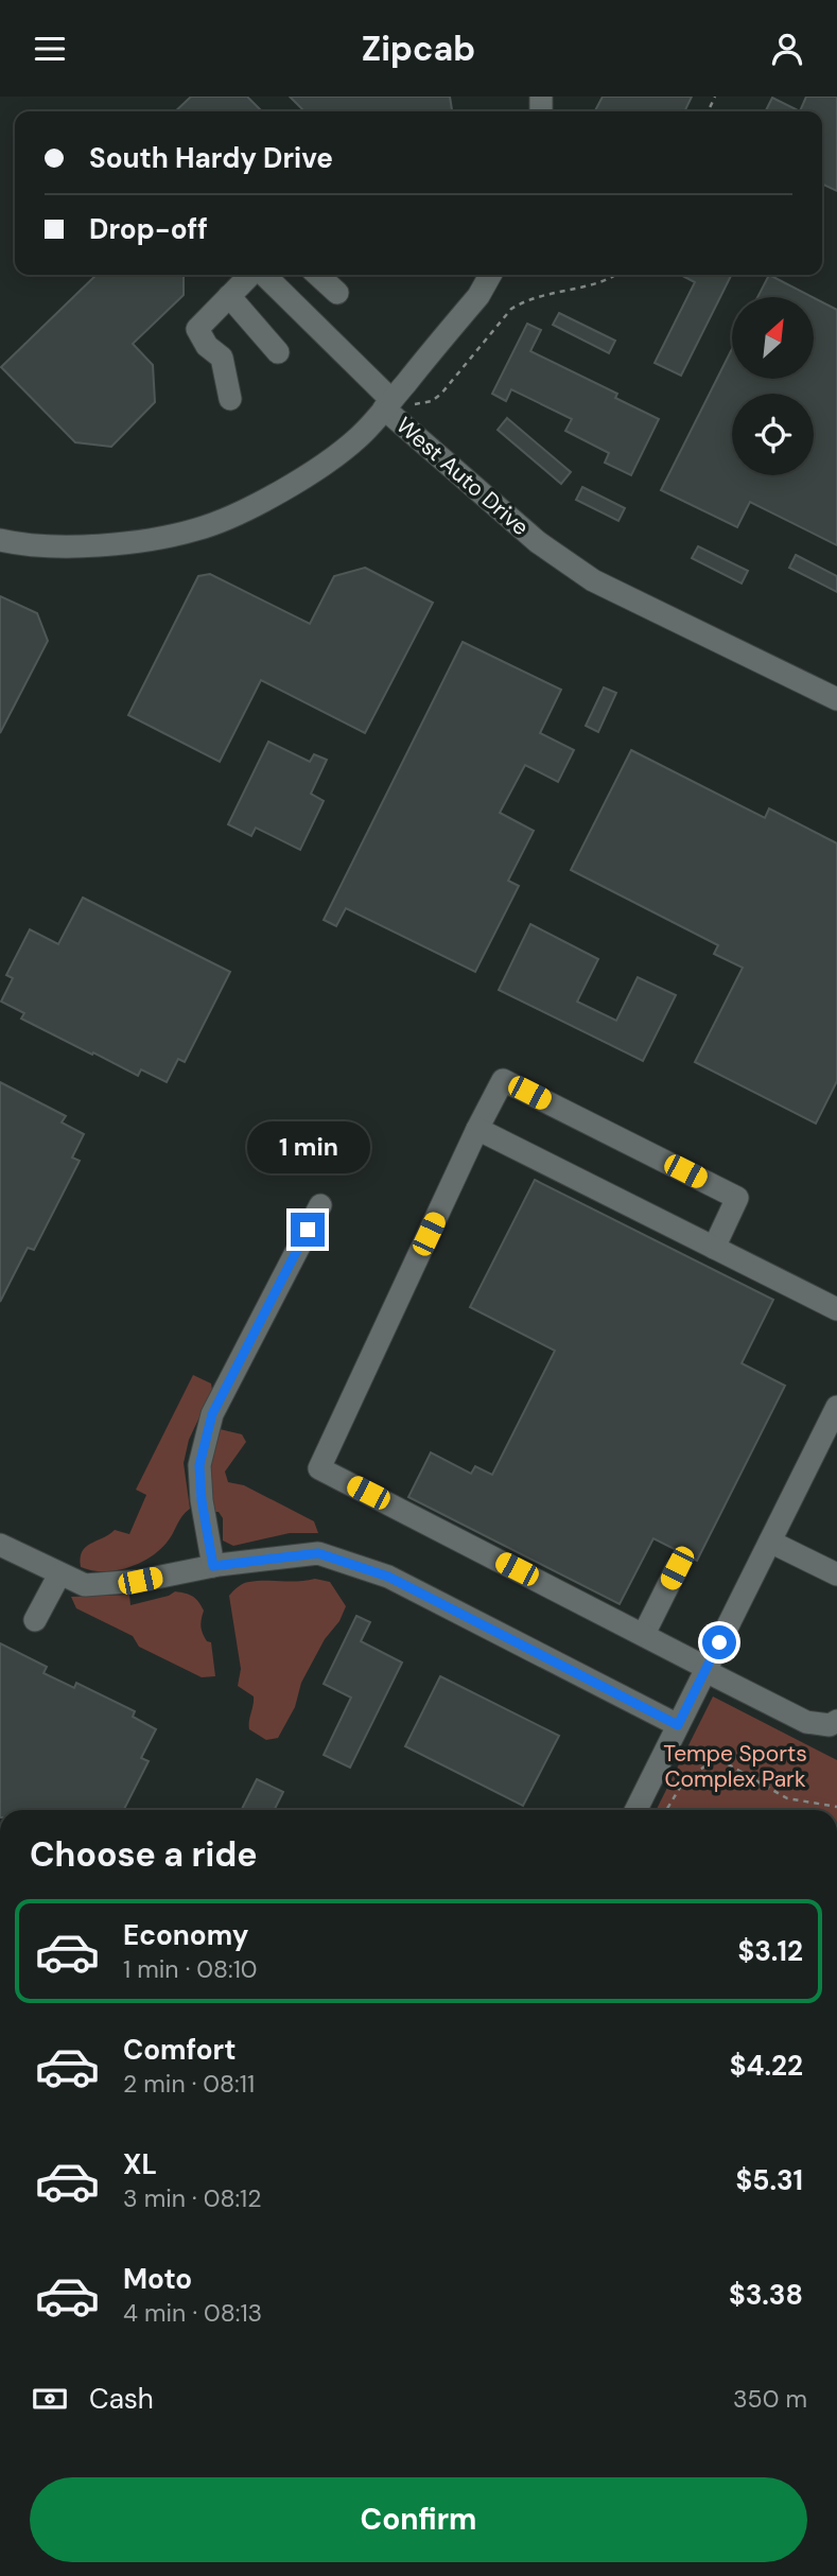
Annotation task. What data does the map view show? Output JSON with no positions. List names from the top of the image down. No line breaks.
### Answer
{"streets":{"street":["West Auto Drive"]},"parks":["Tempe Sports Complex Park"],"north":"top right","page":{"header":"Zipcab","banner":["South Hardy Drive","Drop-off"],"bubble":"1 min","heading":"Choose a ride","list":[{"name":"Economy","note":"1 min · 08:10","value":"$3.12"},{"name":"Comfort","note":"2 min · 08:11","value":"$4.22"},{"name":"XL","note":"3 min · 08:12","value":"$5.31"},{"name":"Moto","note":"4 min · 08:13","value":"$3.38"}],"pay":["Cash","350 m"],"buttons":"Confirm"}}
